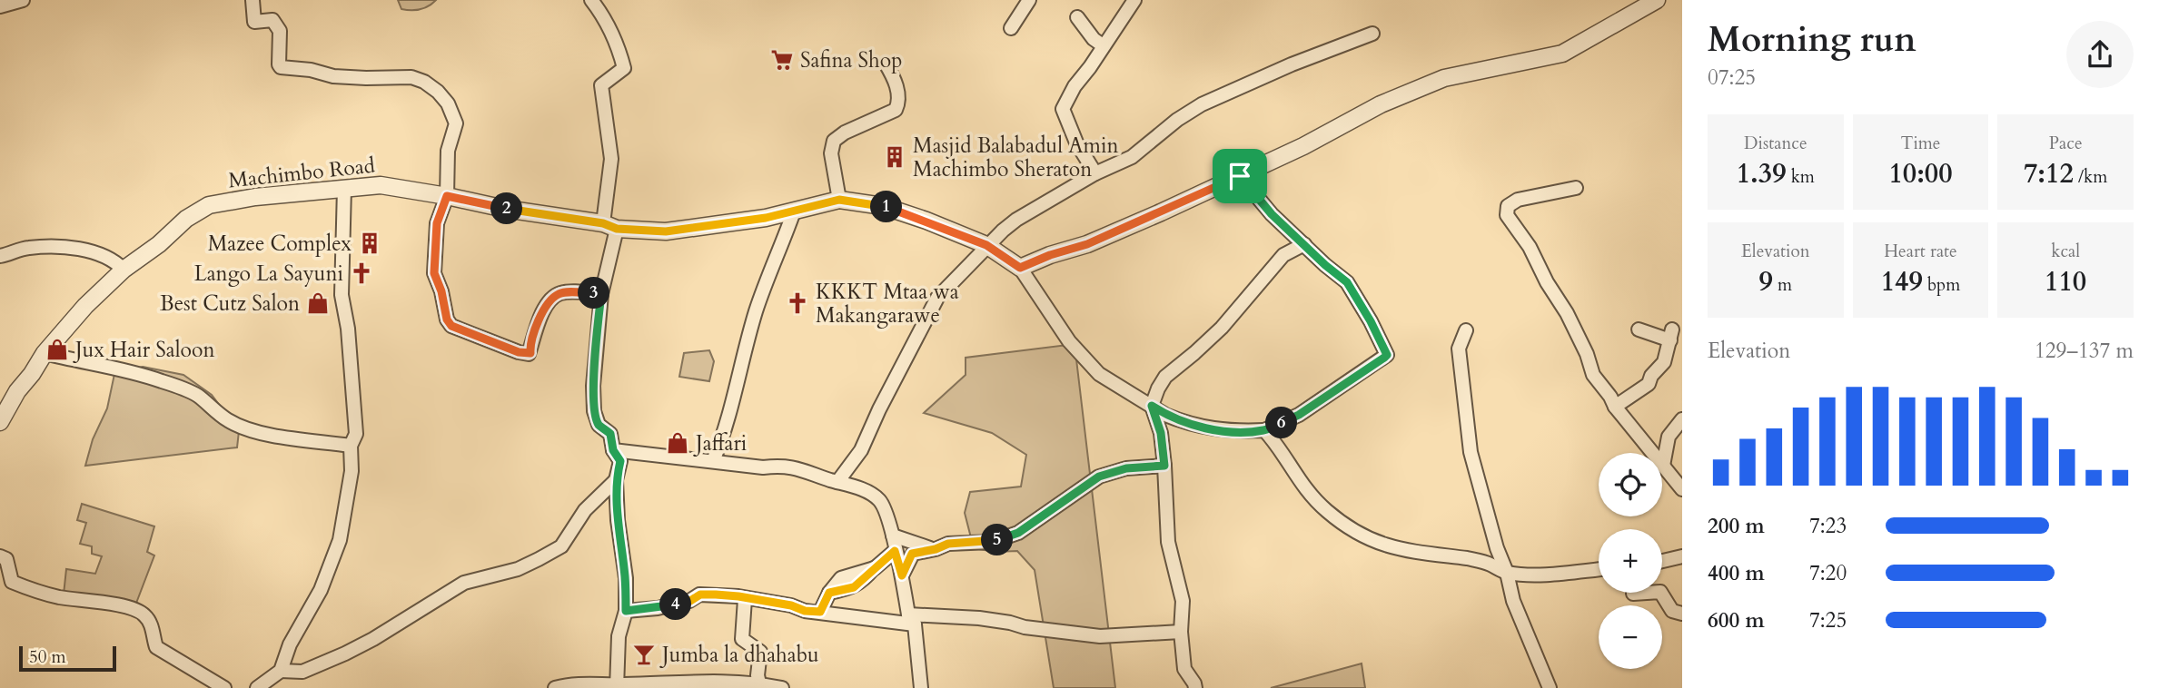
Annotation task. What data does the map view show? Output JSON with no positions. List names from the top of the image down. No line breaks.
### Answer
{"streets":{"street":["Machimbo Road"]},"places":{"supermarket":["Safina Shop"],"building":["Masjid Balabadul Amin Machimbo Sheraton","Mazee Complex"],"church":["Lango La Sayuni","KKKT Mtaa wa Makangarawe"],"shop":["Best Cutz Salon","Jux Hair Saloon","Jaffari"],"bar":["Jumba la dhahabu"]},"scale_bar":"50 m","page":{"heading":["Morning run","07:25"],"stats":[["Distance","1.39 km"],["Time","10:00"],["Pace","7:12 /km"],["Elevation","9 m"],["Heart rate","149 bpm"],["kcal","110"]],"pins":["1","2","3","6","5","4"],"chart":["Elevation","129–137 m"],"map_buttons":["+","−"],"list":[{"name":"200 m","note":"7:23"},{"name":"400 m","note":"7:20"},{"name":"600 m","note":"7:25"}],"scale":"50 m"}}
